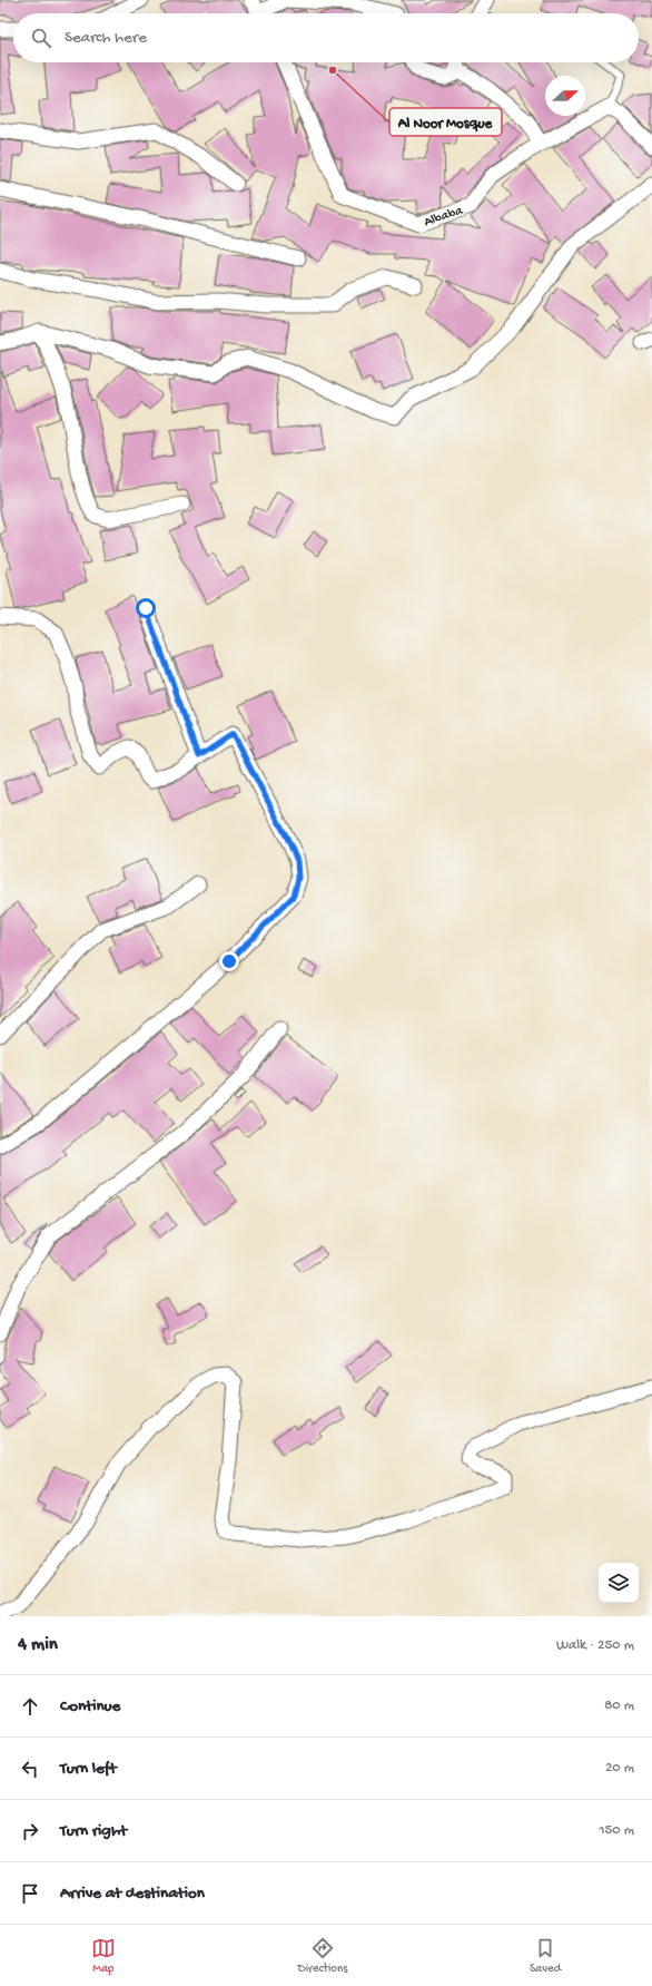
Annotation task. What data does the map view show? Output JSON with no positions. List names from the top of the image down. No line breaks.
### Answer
{"streets":{"street":["Albaba"]},"places":["Al Noor Mosque"],"north":"right","page":{"search":"Search here","heading":["4 min","Walk · 250 m"],"list":[["Continue","80 m"],["Turn left","20 m"],["Turn right","150 m"],"Arrive at destination"],"nav":["Map","Directions","Saved"]}}
